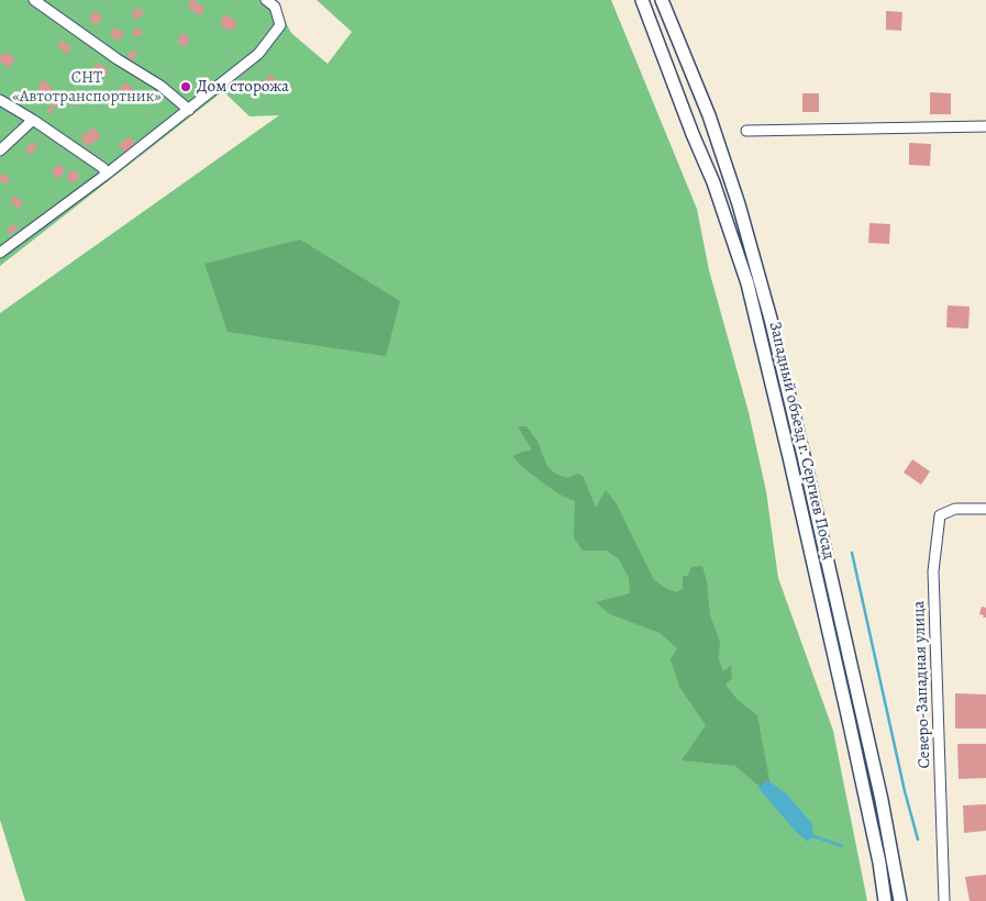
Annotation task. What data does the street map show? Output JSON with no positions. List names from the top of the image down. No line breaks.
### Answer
{"streets":{"main road":["Западный объезд г. Сергиев Посад"],"street":["Северо-Западная улица"]},"parks":["СНТ «Автотранспортник»"],"places":["Дом сторожа"]}
